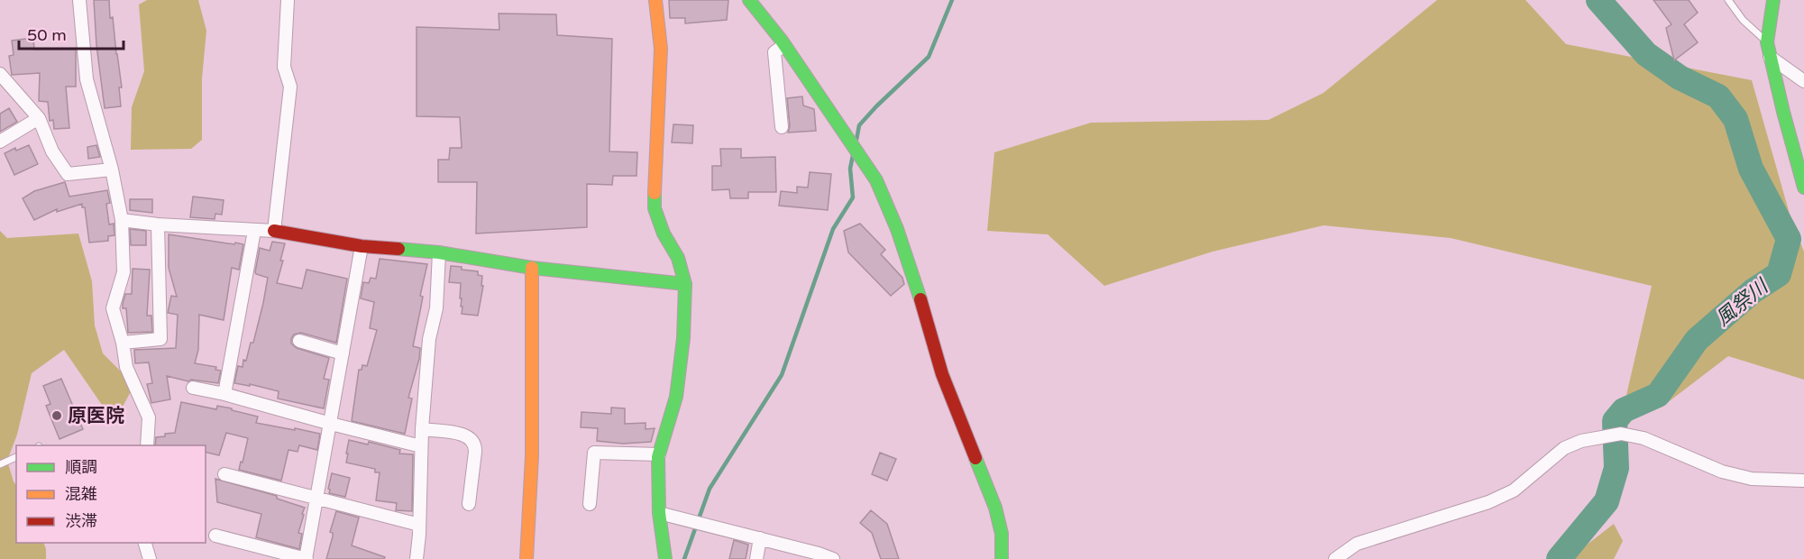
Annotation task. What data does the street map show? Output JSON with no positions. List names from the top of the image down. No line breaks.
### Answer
{"water":["風祭川"],"places":["原医院"],"legend":["順調","混雑","渋滞"],"scale_bar":"50 m"}
